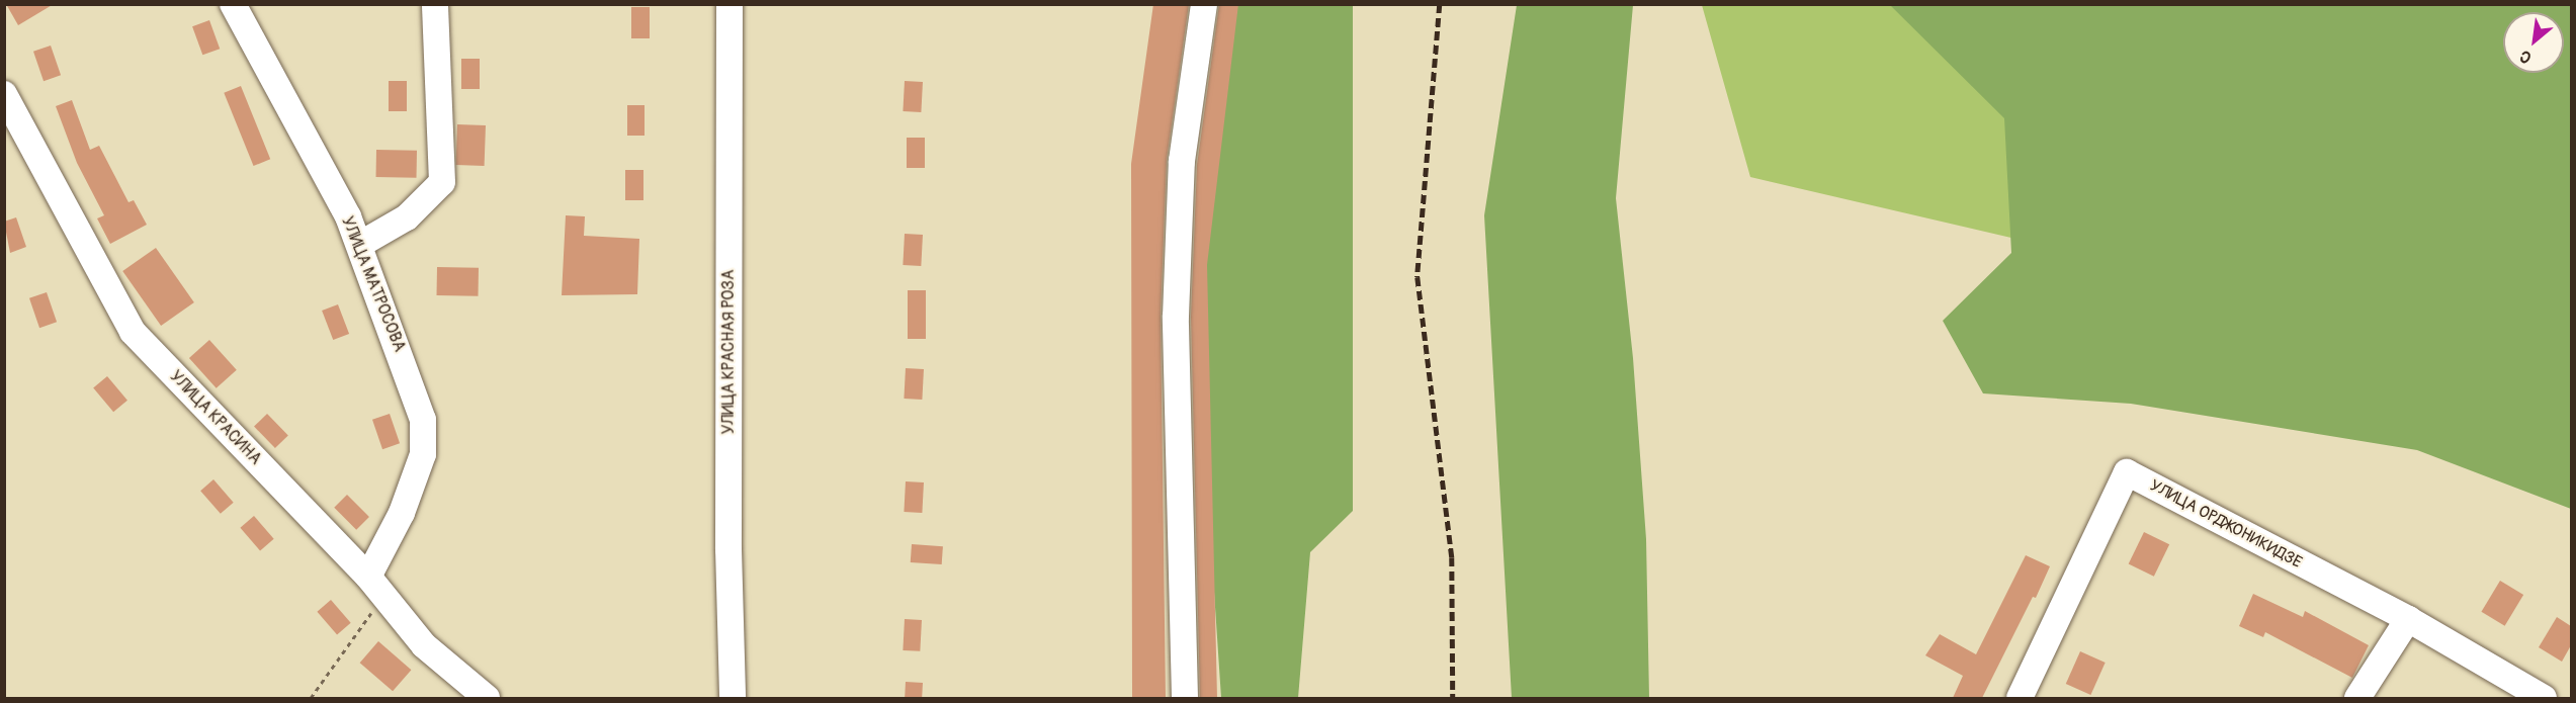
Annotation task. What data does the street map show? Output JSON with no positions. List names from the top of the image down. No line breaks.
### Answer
{"streets":{"street":["УЛИЦА МАТРОСОВА","УЛИЦА КРАСНАЯ РОЗА","УЛИЦА КРАСИНА","УЛИЦА ОРДЖОНИКИДЗЕ"]},"crossings":[["УЛИЦА МАТРОСОВА","УЛИЦА КРАСИНА"]],"north":"bottom left"}
